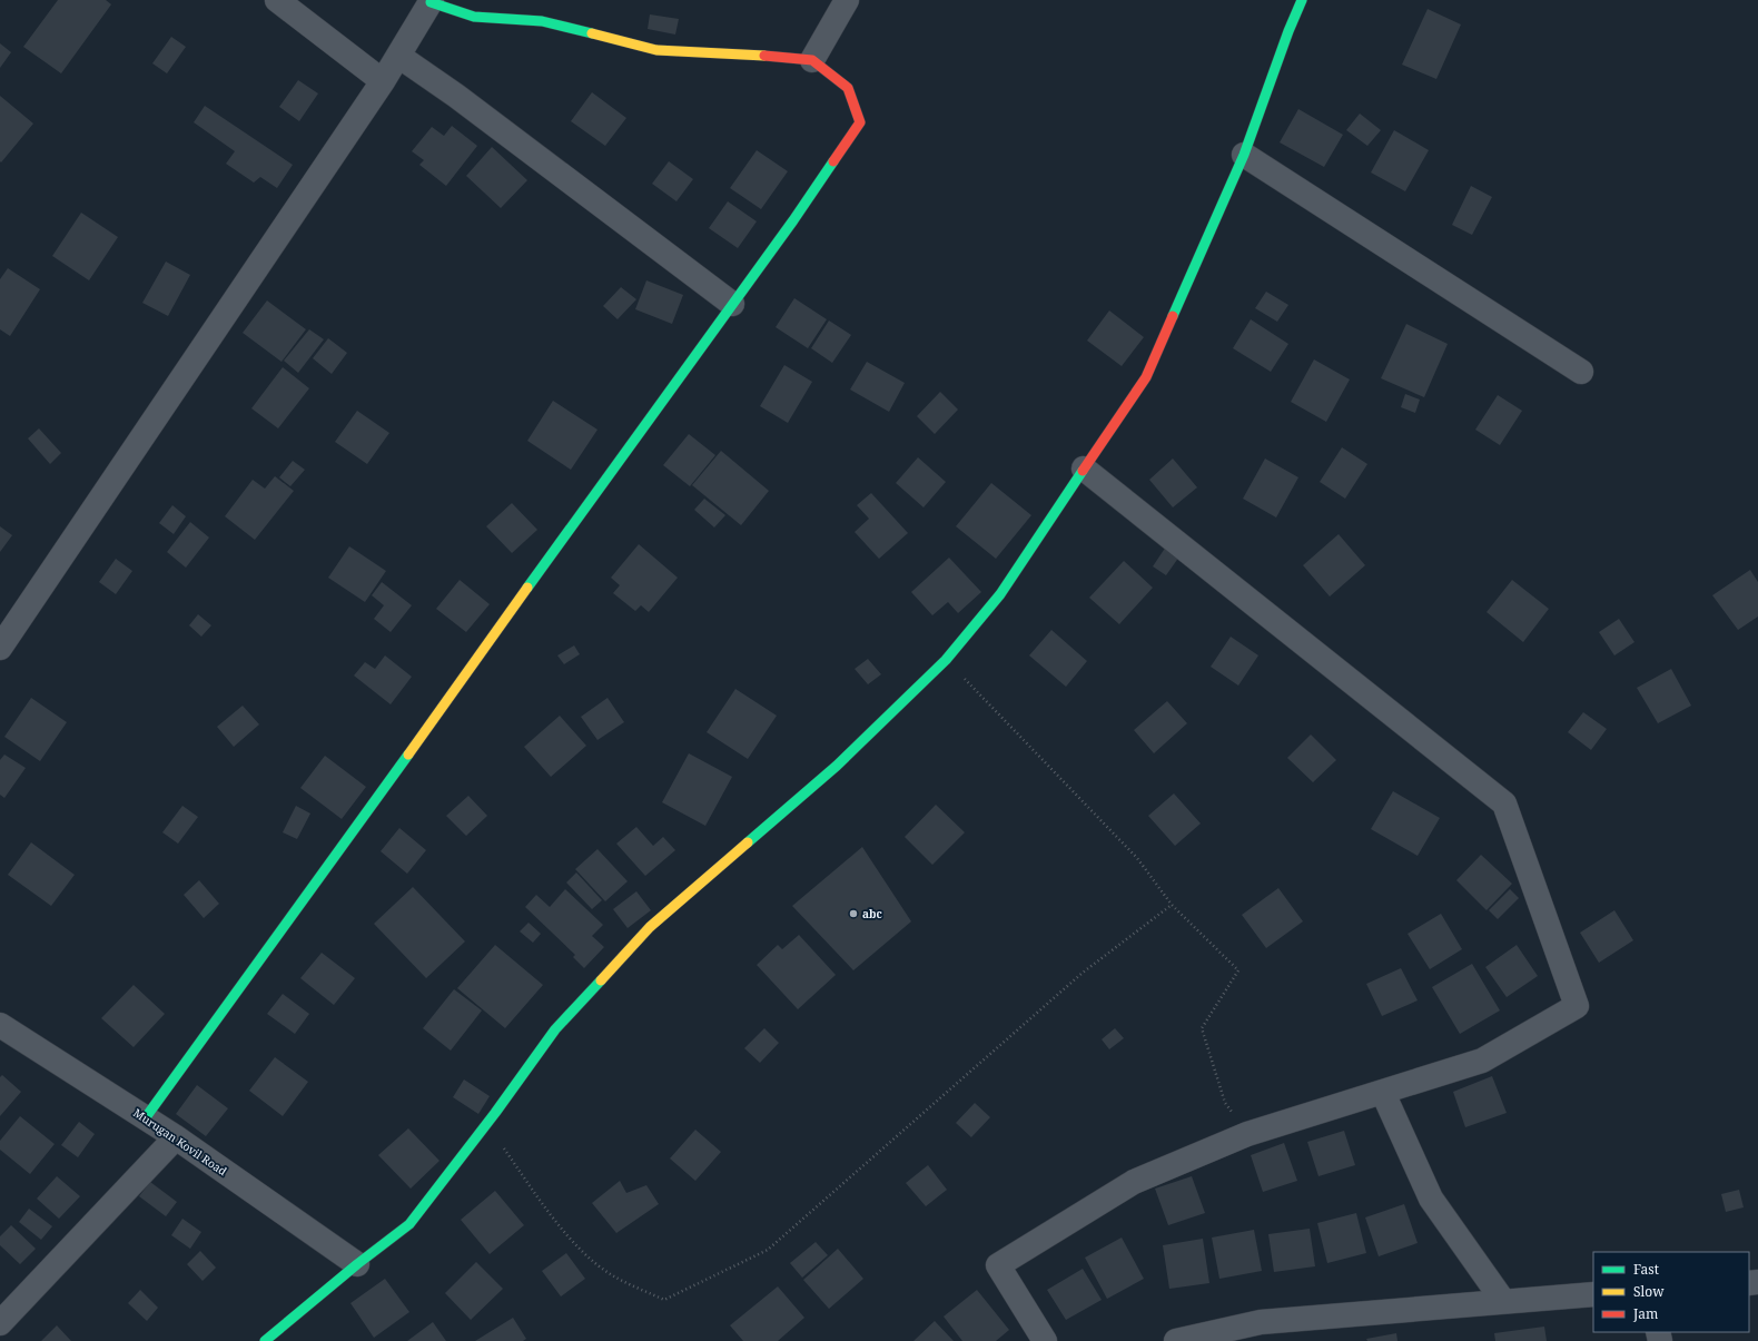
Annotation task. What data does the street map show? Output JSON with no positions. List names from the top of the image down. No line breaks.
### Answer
{"streets":{"street":["Murugan Kovil Road"]},"places":["abc"],"legend":["Fast","Slow","Jam"]}
